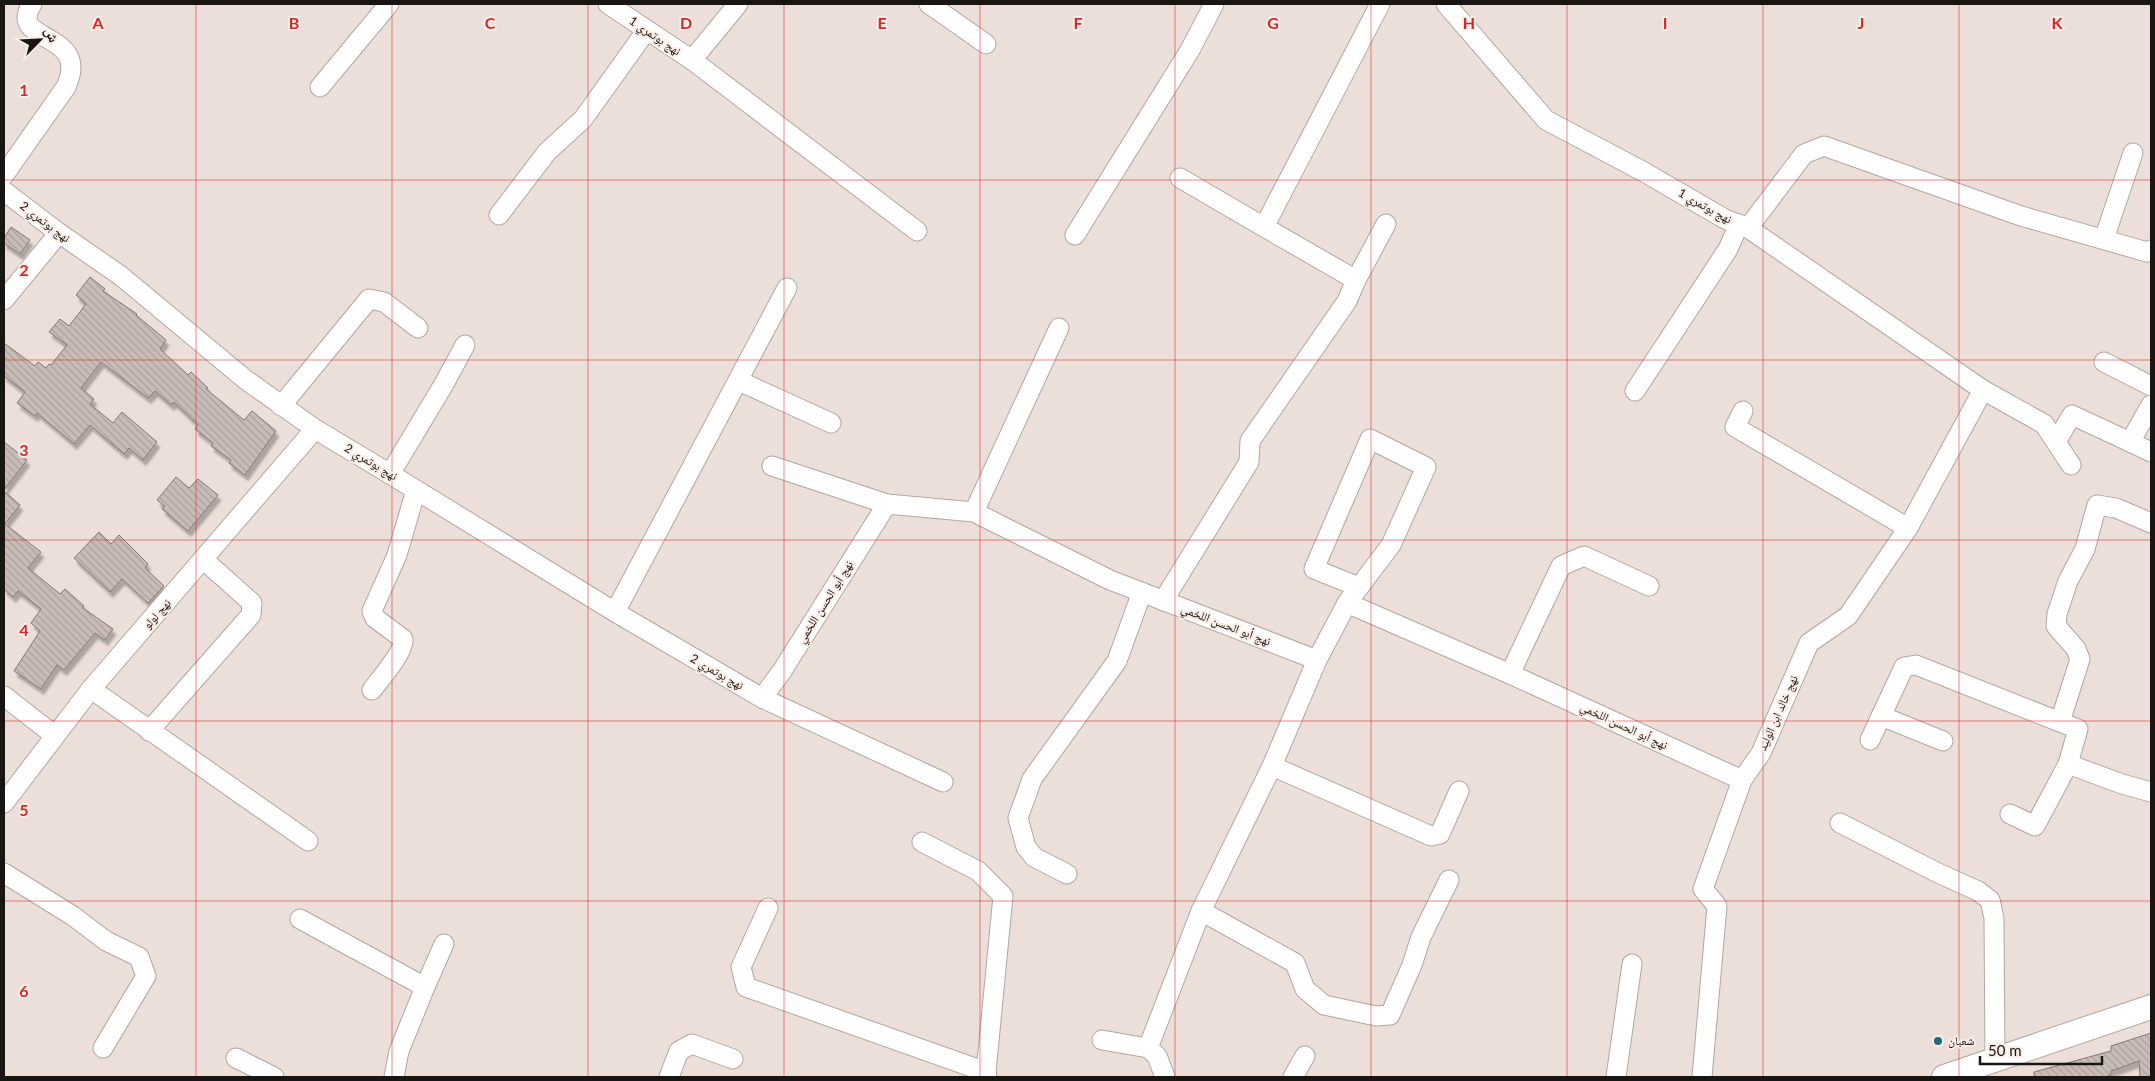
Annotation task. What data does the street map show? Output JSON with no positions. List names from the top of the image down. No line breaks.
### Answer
{"streets":{"street":["نهج بوتمري 1","نهج بوتمري 2","نهج أبو الحسن اللخمي","نهج لولو","نهج خالد ابن الوليد"]},"crossings":[["نهج بوتمري 1","نهج خالد ابن الوليد"],["نهج بوتمري 2","نهج أبو الحسن اللخمي"],["نهج بوتمري 2","نهج لولو"],["نهج أبو الحسن اللخمي","نهج خالد ابن الوليد"]],"places":["شعبان"],"scale_bar":"50 m","north":"top right","grid":{"columns":["A","B","C","D","E","F","G","H","I","J","K"],"rows":["1","2","3","4","5","6"]}}
